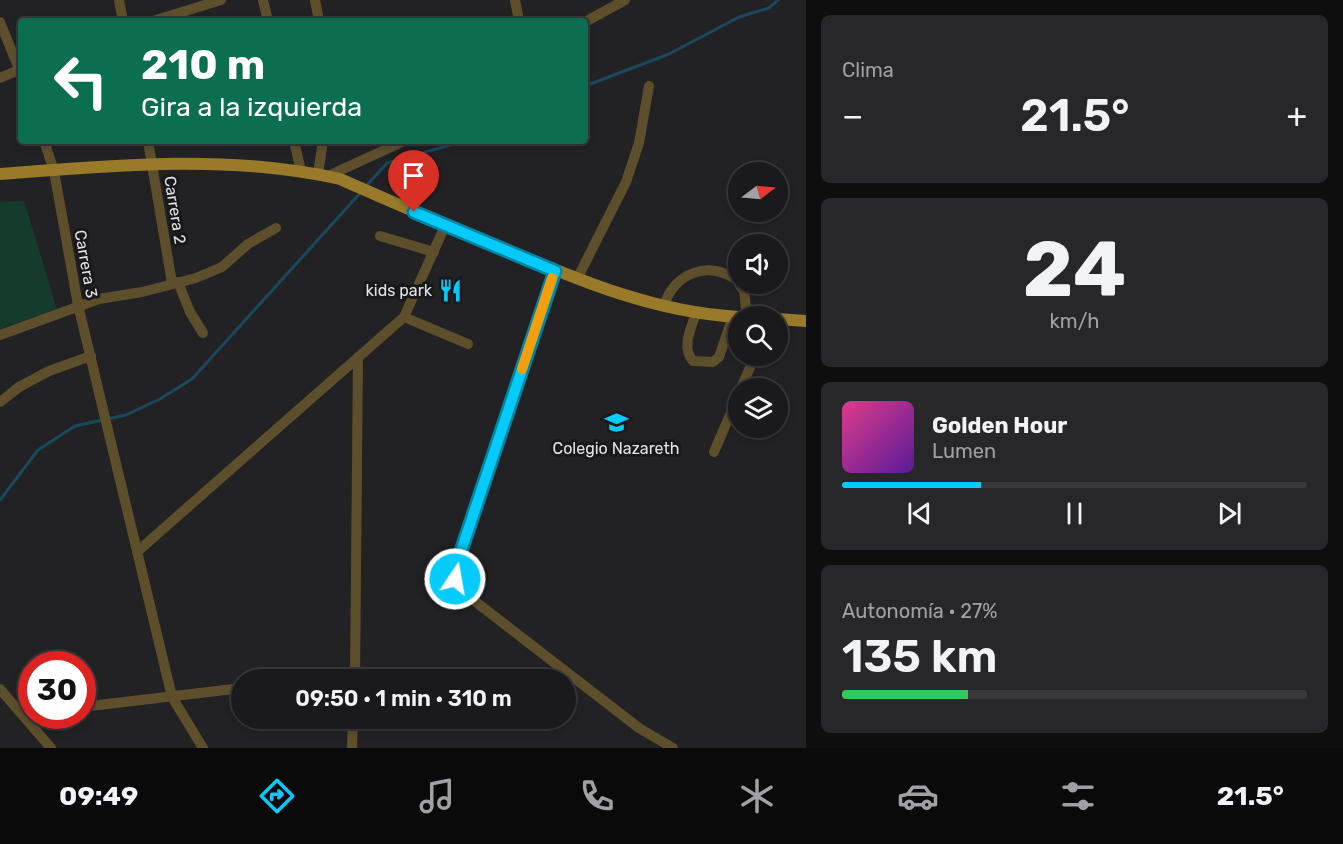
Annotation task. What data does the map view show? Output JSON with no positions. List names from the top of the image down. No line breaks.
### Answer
{"streets":{"street":["Carrera 2","Carrera 3"]},"places":{"restaurant":["kids park"],"school or university":["Colegio Nazareth"]},"north":"right","page":{"tile":["Clima",["24","km/h"],["Autonomía · 27%","135 km"]],"turn":["210 m","Gira a la izquierda"],"heat":["−","21.5°","+"],"song":["Golden Hour","Lumen"],"limit":"30","trip":"09:50 · 1 min · 310 m","tabs":["09:49","21.5°"]}}
